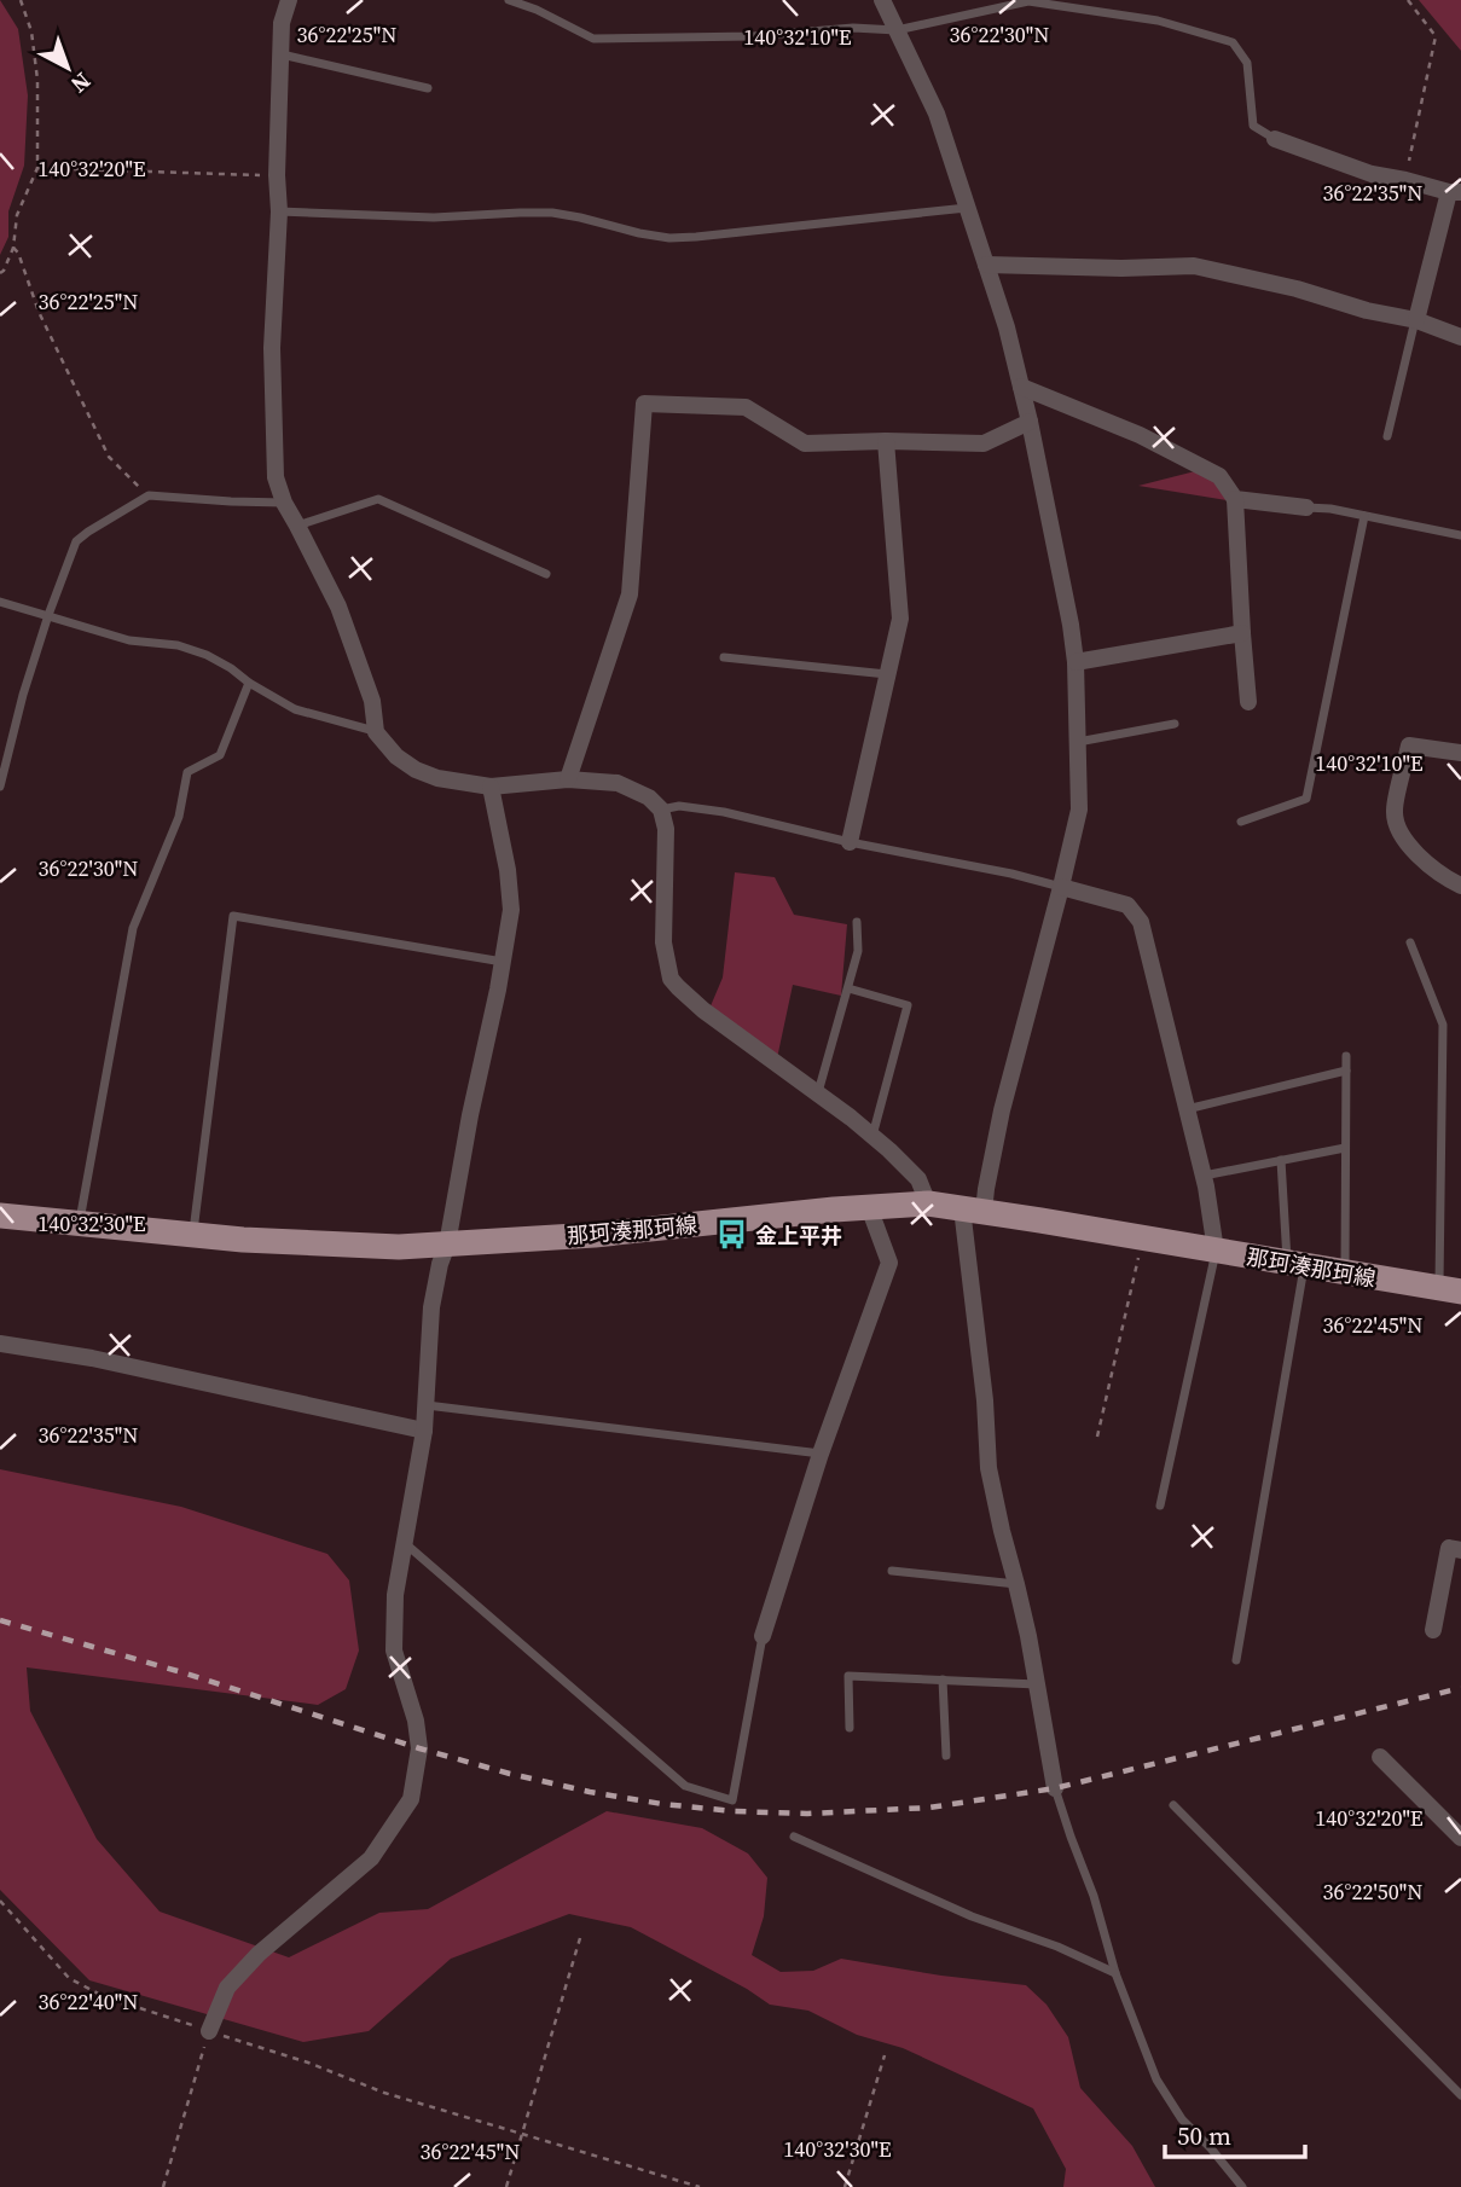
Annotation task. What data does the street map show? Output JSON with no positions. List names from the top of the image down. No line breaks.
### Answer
{"streets":{"main road":["那珂湊那珂線"]},"places":{"bus stop":["金上平井"]},"scale_bar":"50 m","north":"bottom right","coordinates":["36°22'25\"N","36°22'30\"N","140°32'10\"E","140°32'20\"E","36°22'35\"N","140°32'30\"E","36°22'45\"N","36°22'50\"N","36°22'40\"N"]}
